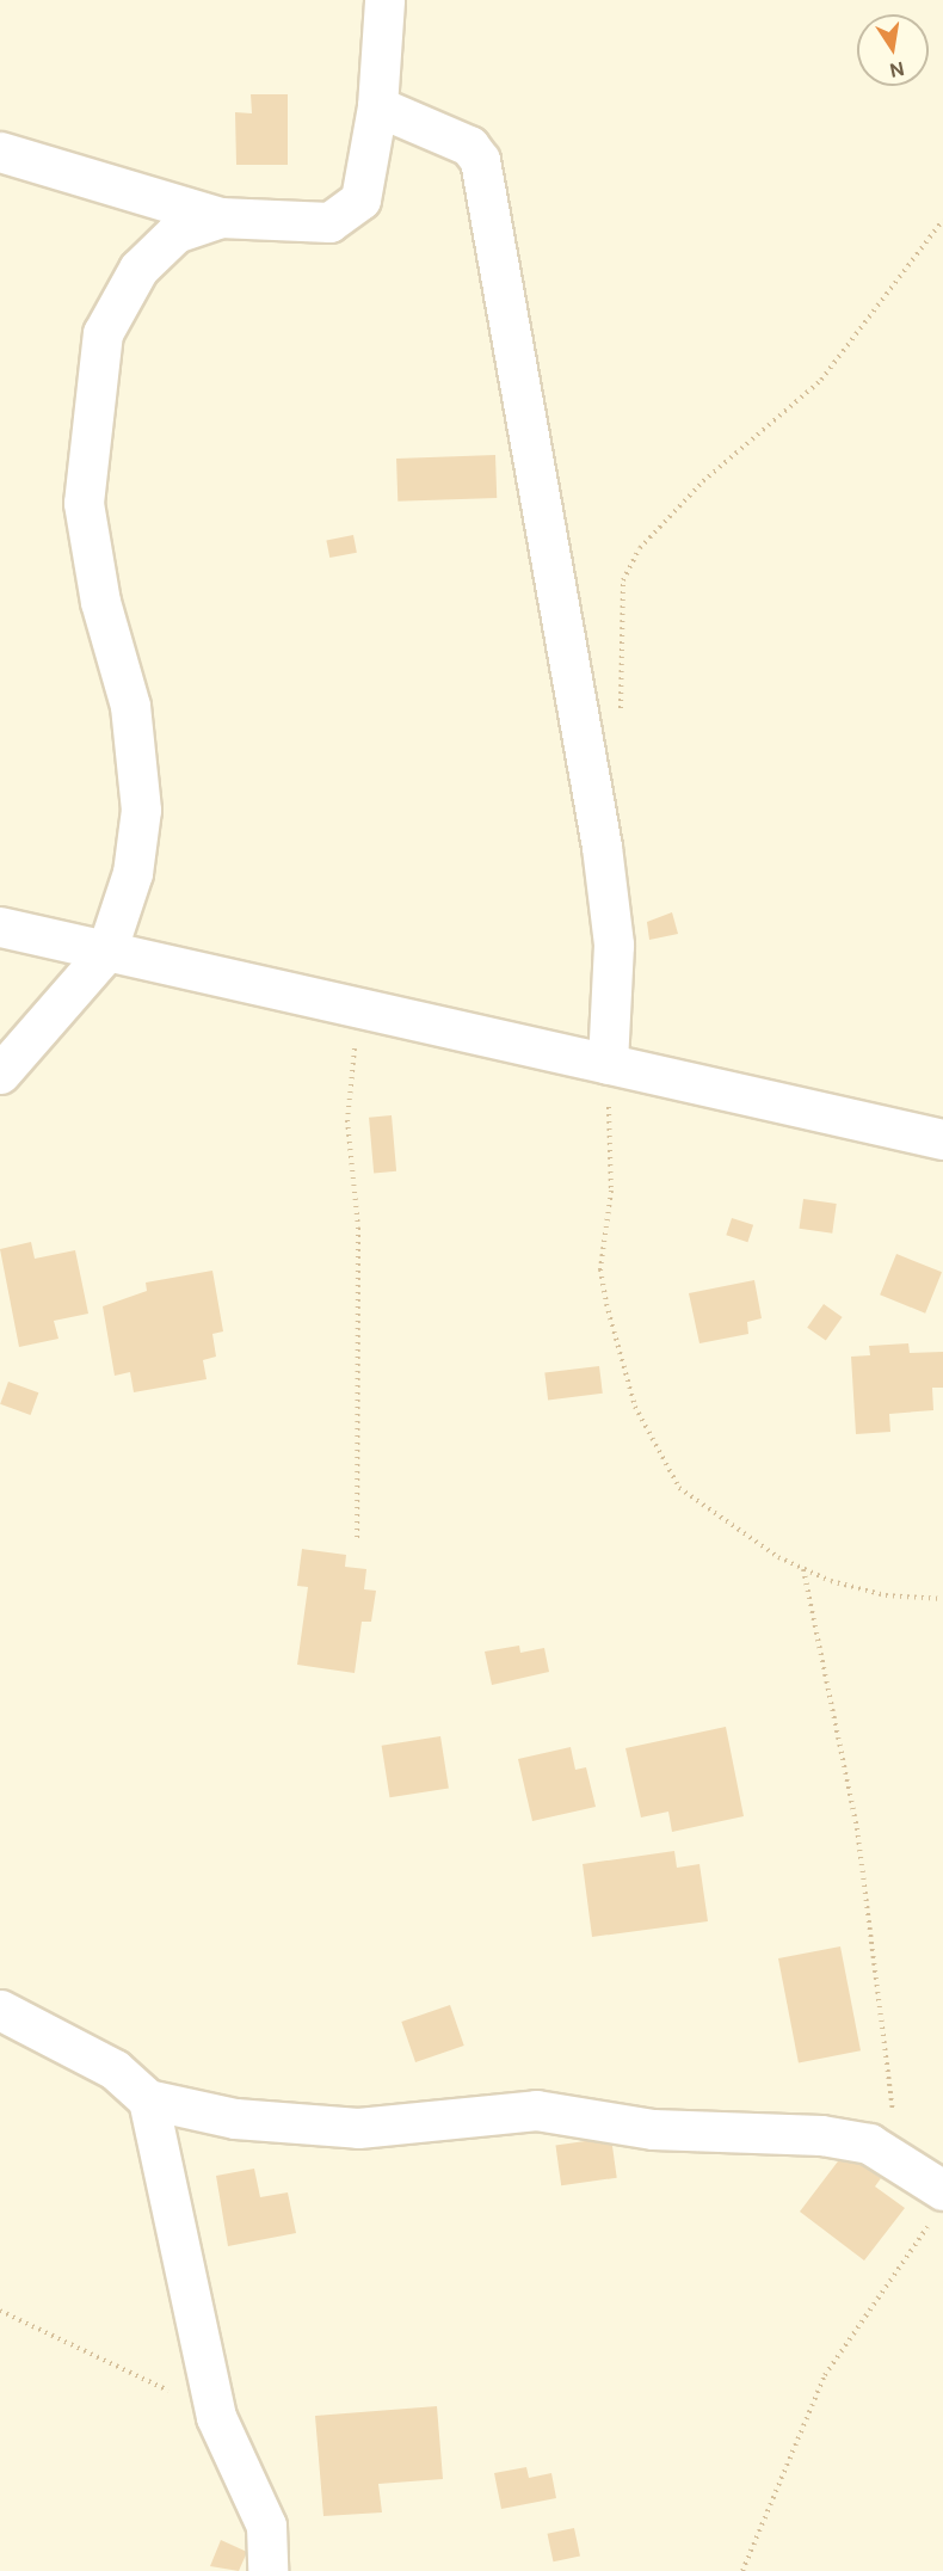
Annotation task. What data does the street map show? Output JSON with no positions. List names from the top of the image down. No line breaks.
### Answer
{"north":"bottom"}
